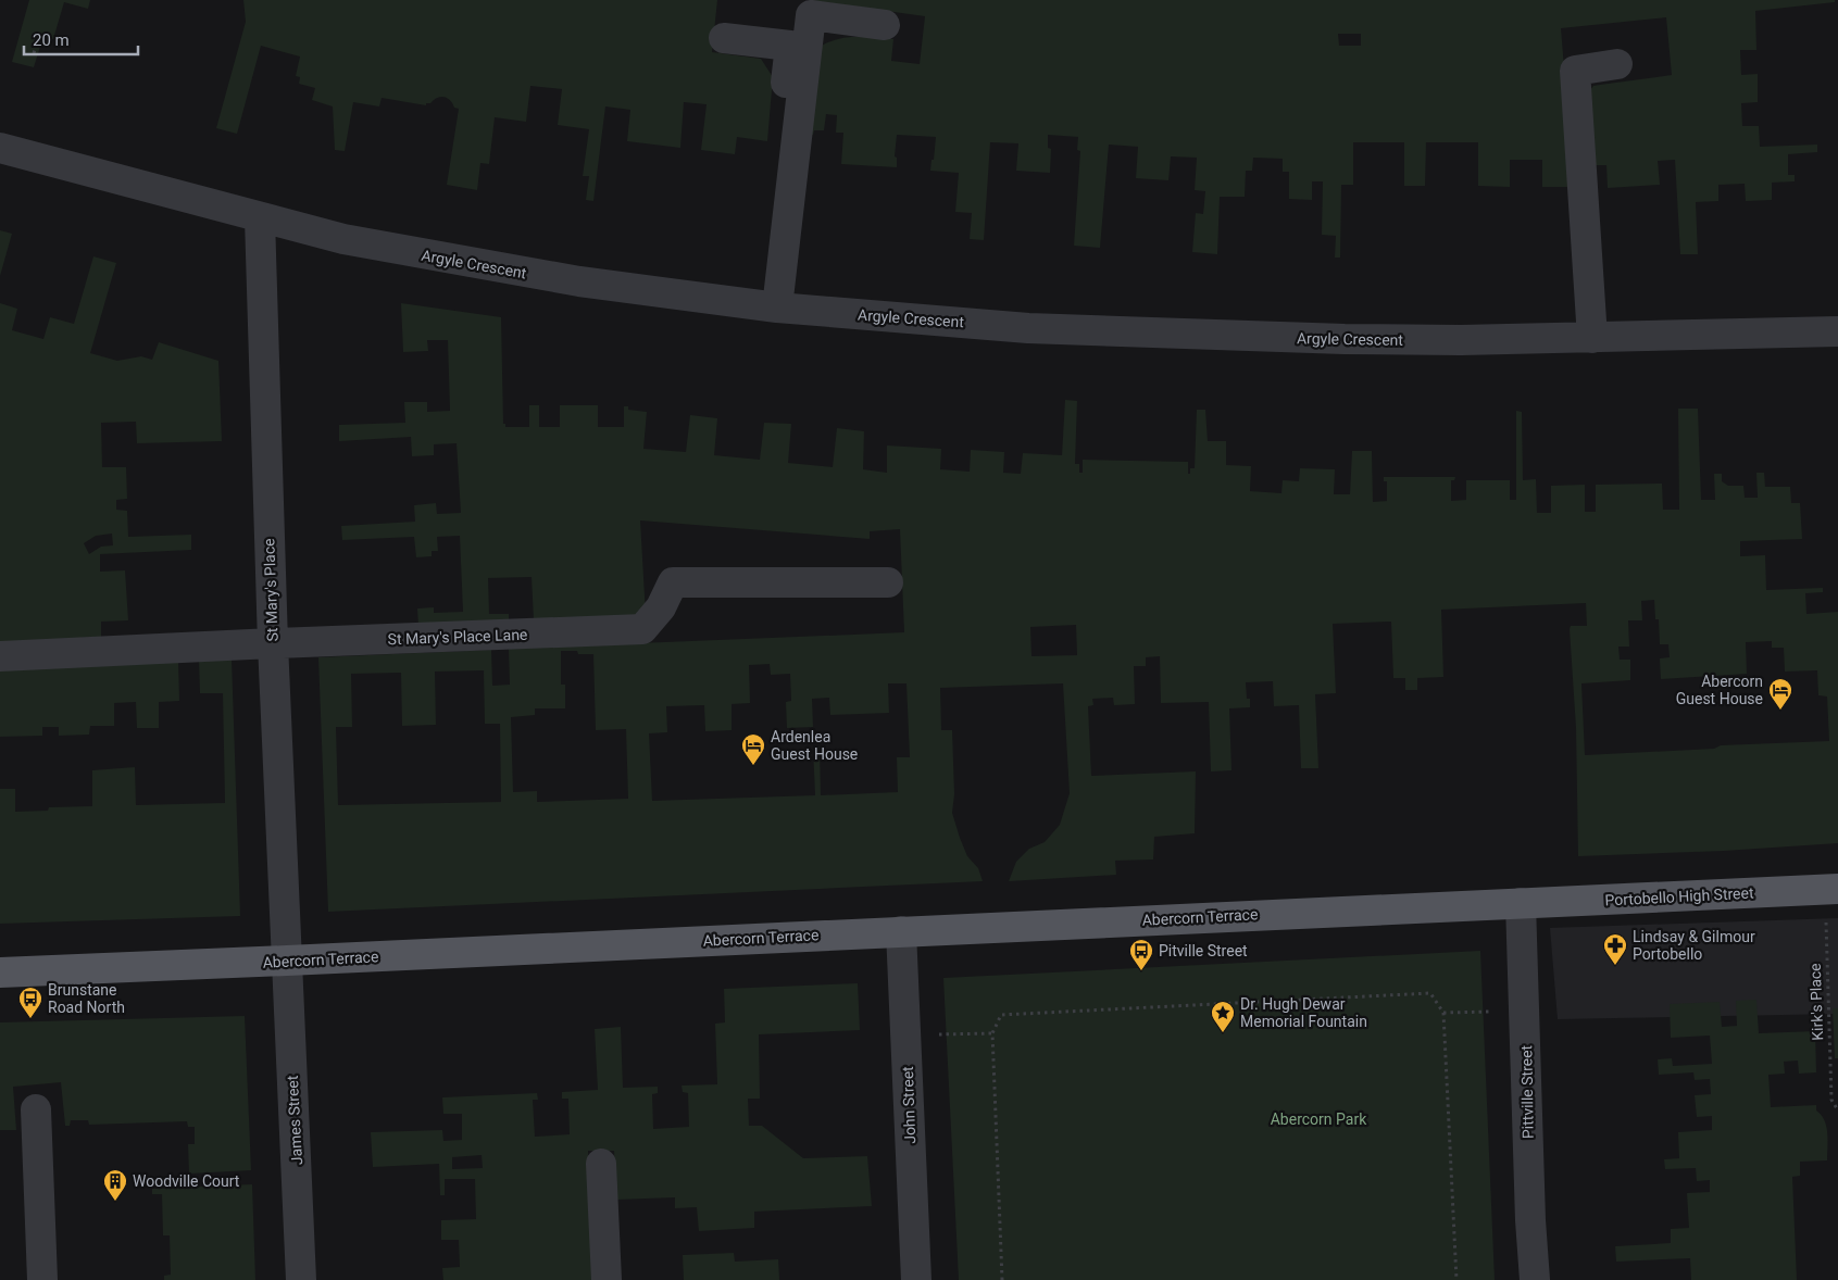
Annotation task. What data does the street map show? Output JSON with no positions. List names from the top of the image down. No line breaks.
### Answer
{"streets":{"main road":["Portobello High Street","Abercorn Terrace"],"street":["Argyle Crescent","St Mary's Place","St Mary's Place Lane","Pittville Street","John Street","James Street"],"path":["Kirk's Place"]},"crossings":[["Argyle Crescent","St Mary's Place"],["St Mary's Place","St Mary's Place Lane"],["St Mary's Place","Abercorn Terrace"],["St Mary's Place","James Street"],["Portobello High Street","Abercorn Terrace"],["Portobello High Street","Kirk's Place"],["Portobello High Street","Pittville Street"],["Abercorn Terrace","Pittville Street"],["Abercorn Terrace","John Street"],["Abercorn Terrace","James Street"]],"parks":["Abercorn Park"],"places":{"hotel":["Abercorn Guest House","Ardenlea Guest House"],"pharmacy":["Lindsay & Gilmour Portobello"],"bus stop":["Pitville Street","Brunstane Road North"],"place":["Dr. Hugh Dewar Memorial Fountain"],"building":["Woodville Court"]},"scale_bar":"20 m"}
